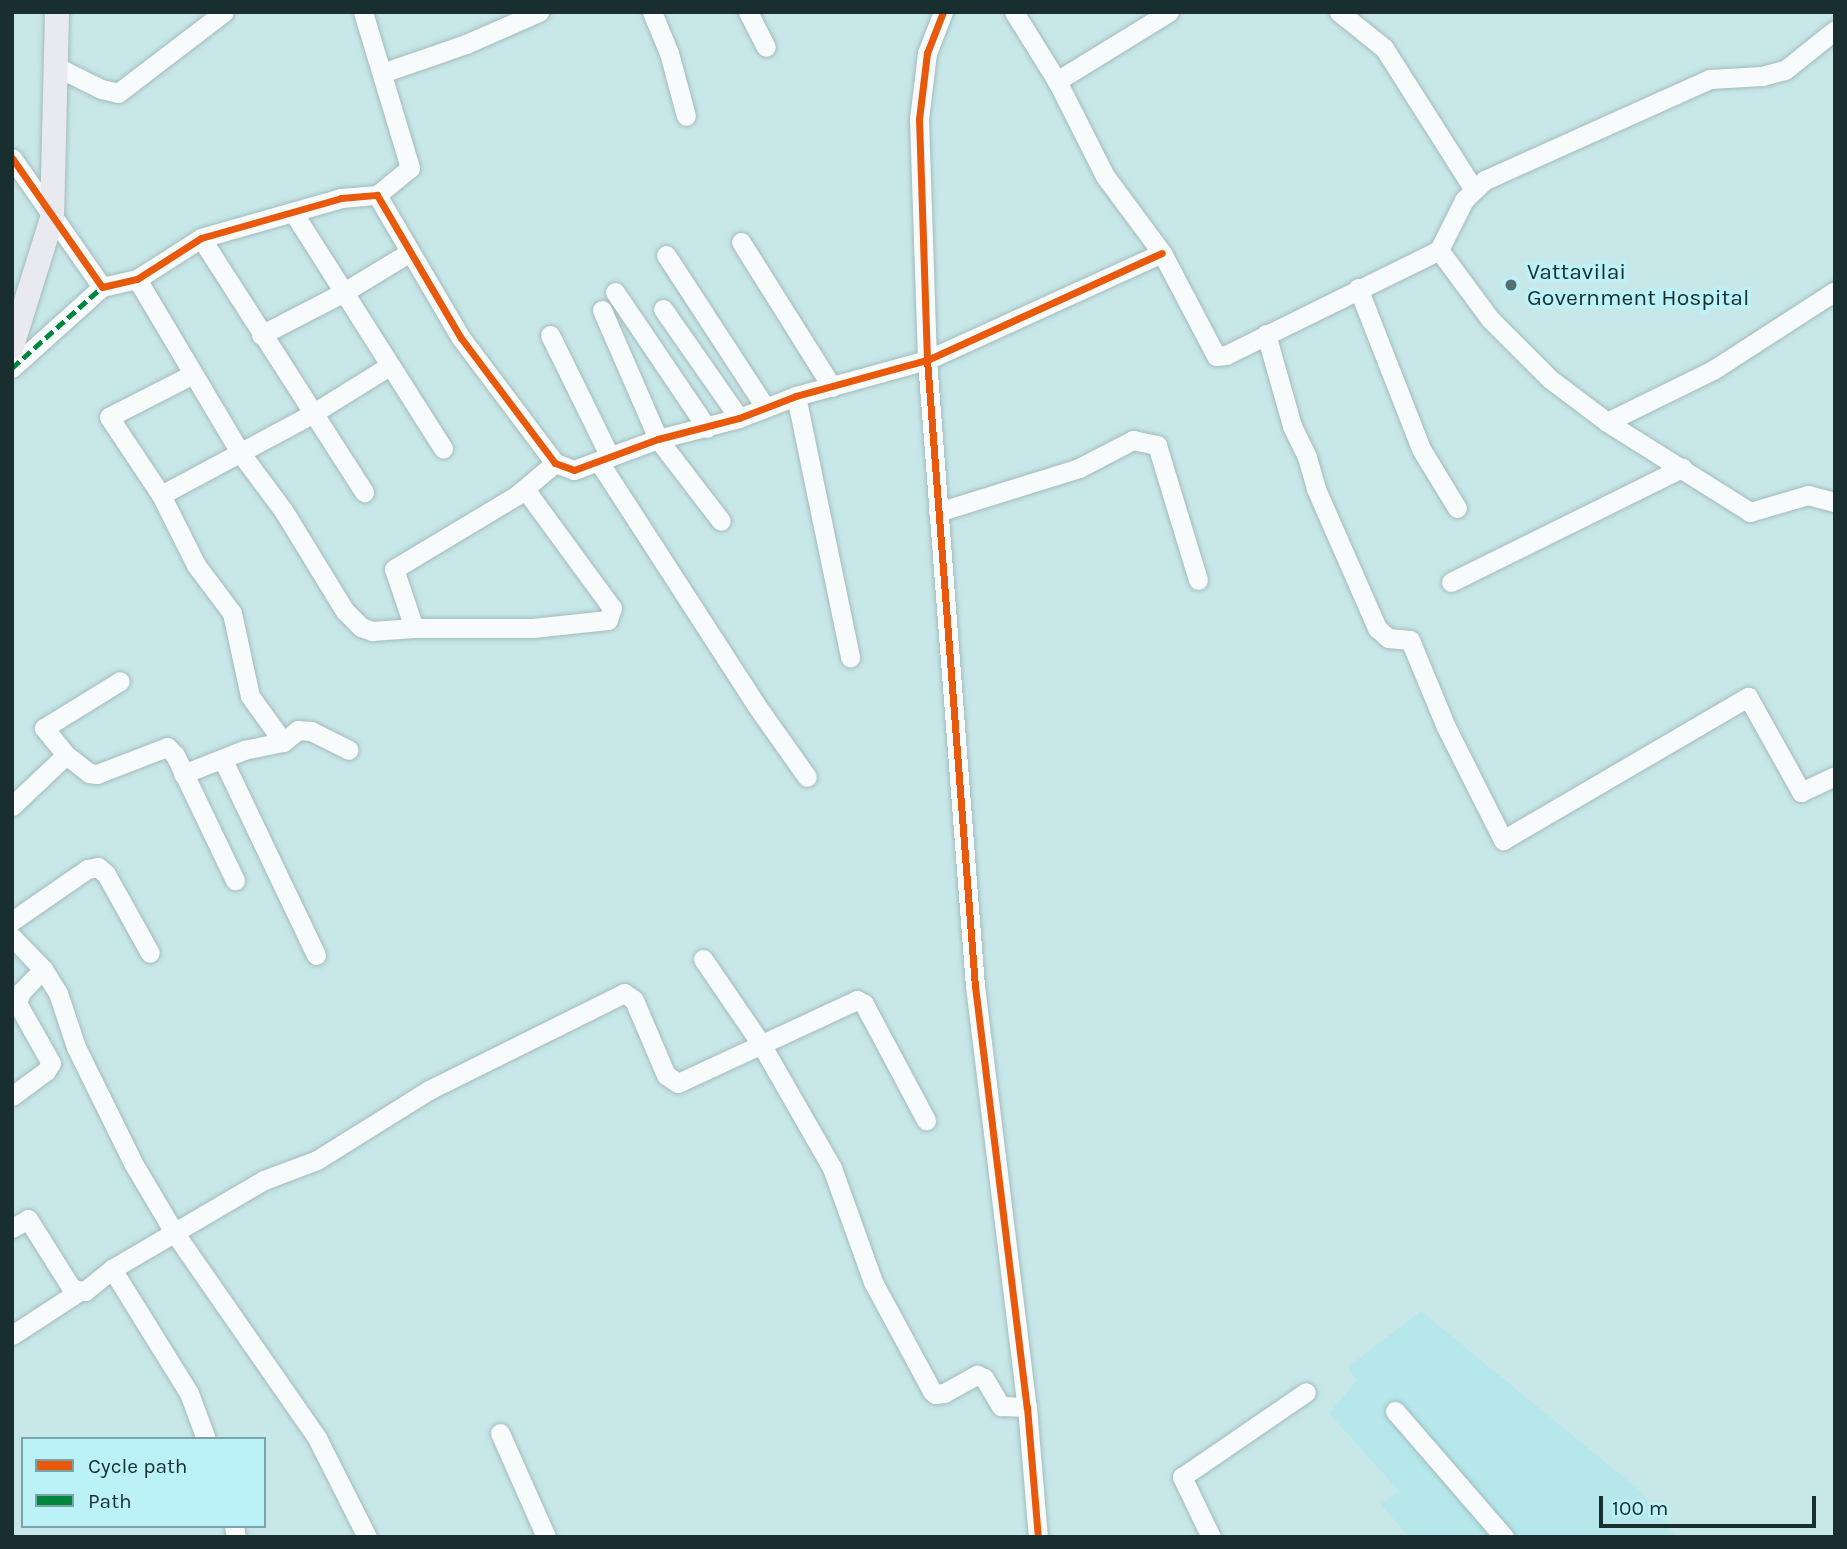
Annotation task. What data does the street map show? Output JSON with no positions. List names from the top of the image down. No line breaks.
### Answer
{"places":["Vattavilai Government Hospital"],"legend":["Cycle path","Path"],"scale_bar":"100 m"}
